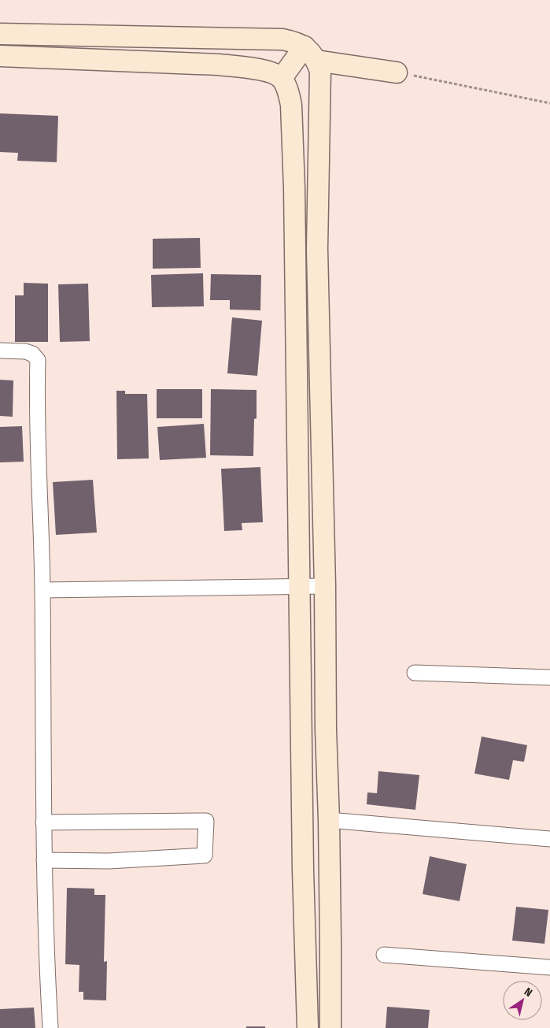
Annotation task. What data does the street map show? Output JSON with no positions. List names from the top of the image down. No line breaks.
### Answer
{"north":"top right"}
